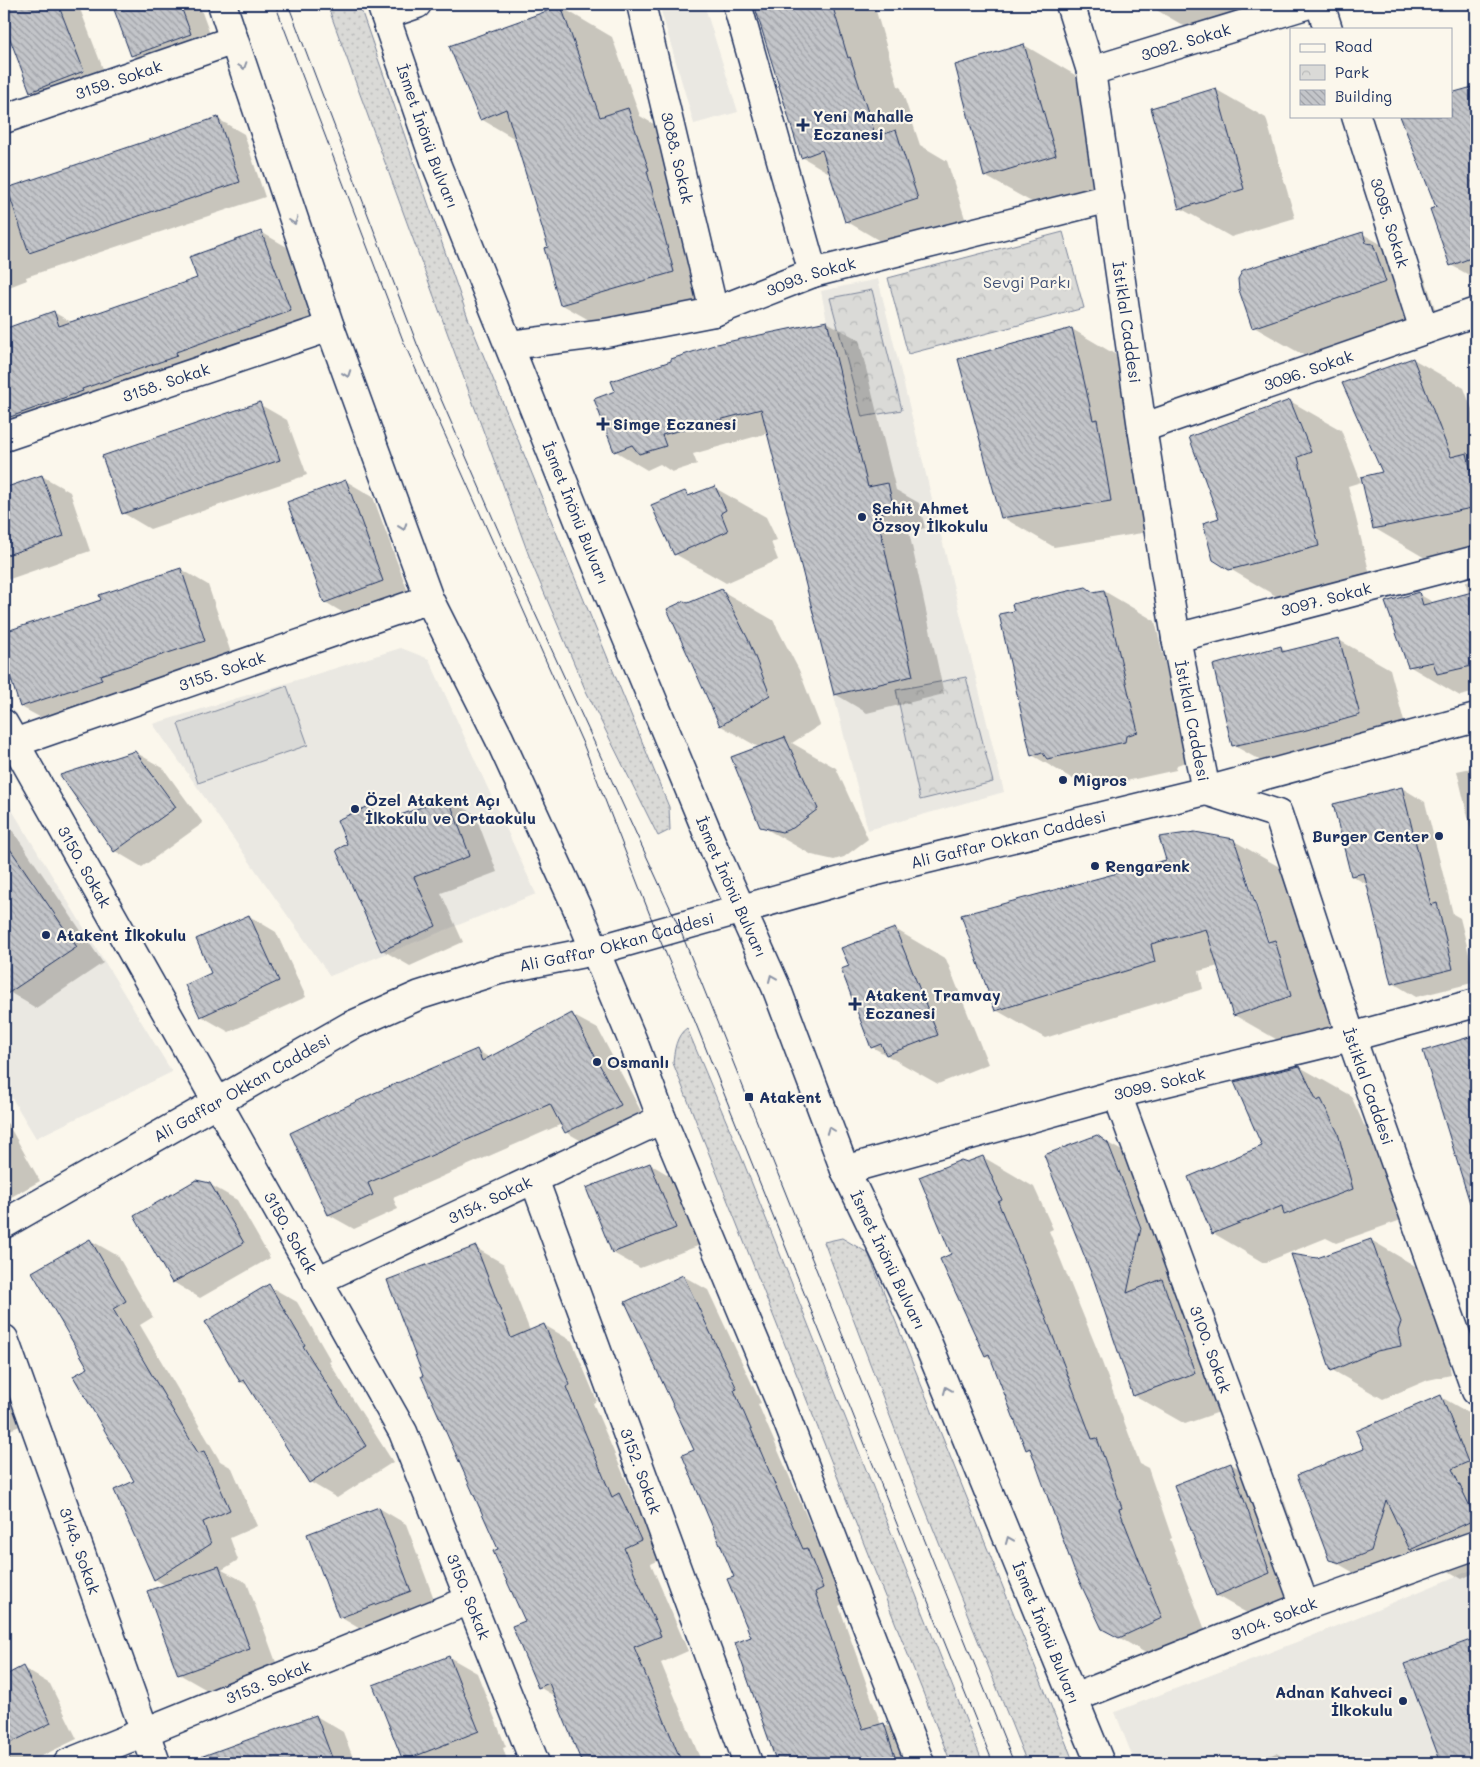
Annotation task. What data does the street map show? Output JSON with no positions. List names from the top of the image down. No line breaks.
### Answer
{"streets":{"street":["3092. Sokak","3159. Sokak","İsmet İnönü Bulvarı","3088. Sokak","3095. Sokak","3093. Sokak","İstiklal Caddesi","3096. Sokak","3158. Sokak","3097. Sokak","3155. Sokak","Ali Gaffar Okkan Caddesi","3150. Sokak","3099. Sokak","3154. Sokak","3100. Sokak","3152. Sokak","3148. Sokak","3104. Sokak","3153. Sokak"]},"crossings":[["3092. Sokak","İstiklal Caddesi"],["İsmet İnönü Bulvarı","3093. Sokak"],["İsmet İnönü Bulvarı","Ali Gaffar Okkan Caddesi"],["İsmet İnönü Bulvarı","3099. Sokak"],["İsmet İnönü Bulvarı","3104. Sokak"],["3088. Sokak","3093. Sokak"],["3095. Sokak","3096. Sokak"],["3093. Sokak","İstiklal Caddesi"],["İstiklal Caddesi","3096. Sokak"],["İstiklal Caddesi","3097. Sokak"],["İstiklal Caddesi","Ali Gaffar Okkan Caddesi"],["İstiklal Caddesi","3099. Sokak"],["3155. Sokak","3150. Sokak"],["Ali Gaffar Okkan Caddesi","3150. Sokak"],["3150. Sokak","3154. Sokak"],["3150. Sokak","3153. Sokak"],["3099. Sokak","3100. Sokak"],["3154. Sokak","3152. Sokak"],["3100. Sokak","3104. Sokak"],["3148. Sokak","3153. Sokak"]],"parks":["Sevgi Parkı"],"places":{"health":["Yeni Mahalle Eczanesi","Simge Eczanesi","Atakent Tramvay Eczanesi"],"other":["Şehit Ahmet Özsoy İlkokulu","Migros","Özel Atakent Açı İlkokulu ve Ortaokulu","Burger Center","Rengarenk","Atakent İlkokulu","Osmanlı","Adnan Kahveci İlkokulu"],"transit":["Atakent"]},"legend":["Road","Park","Building"]}
